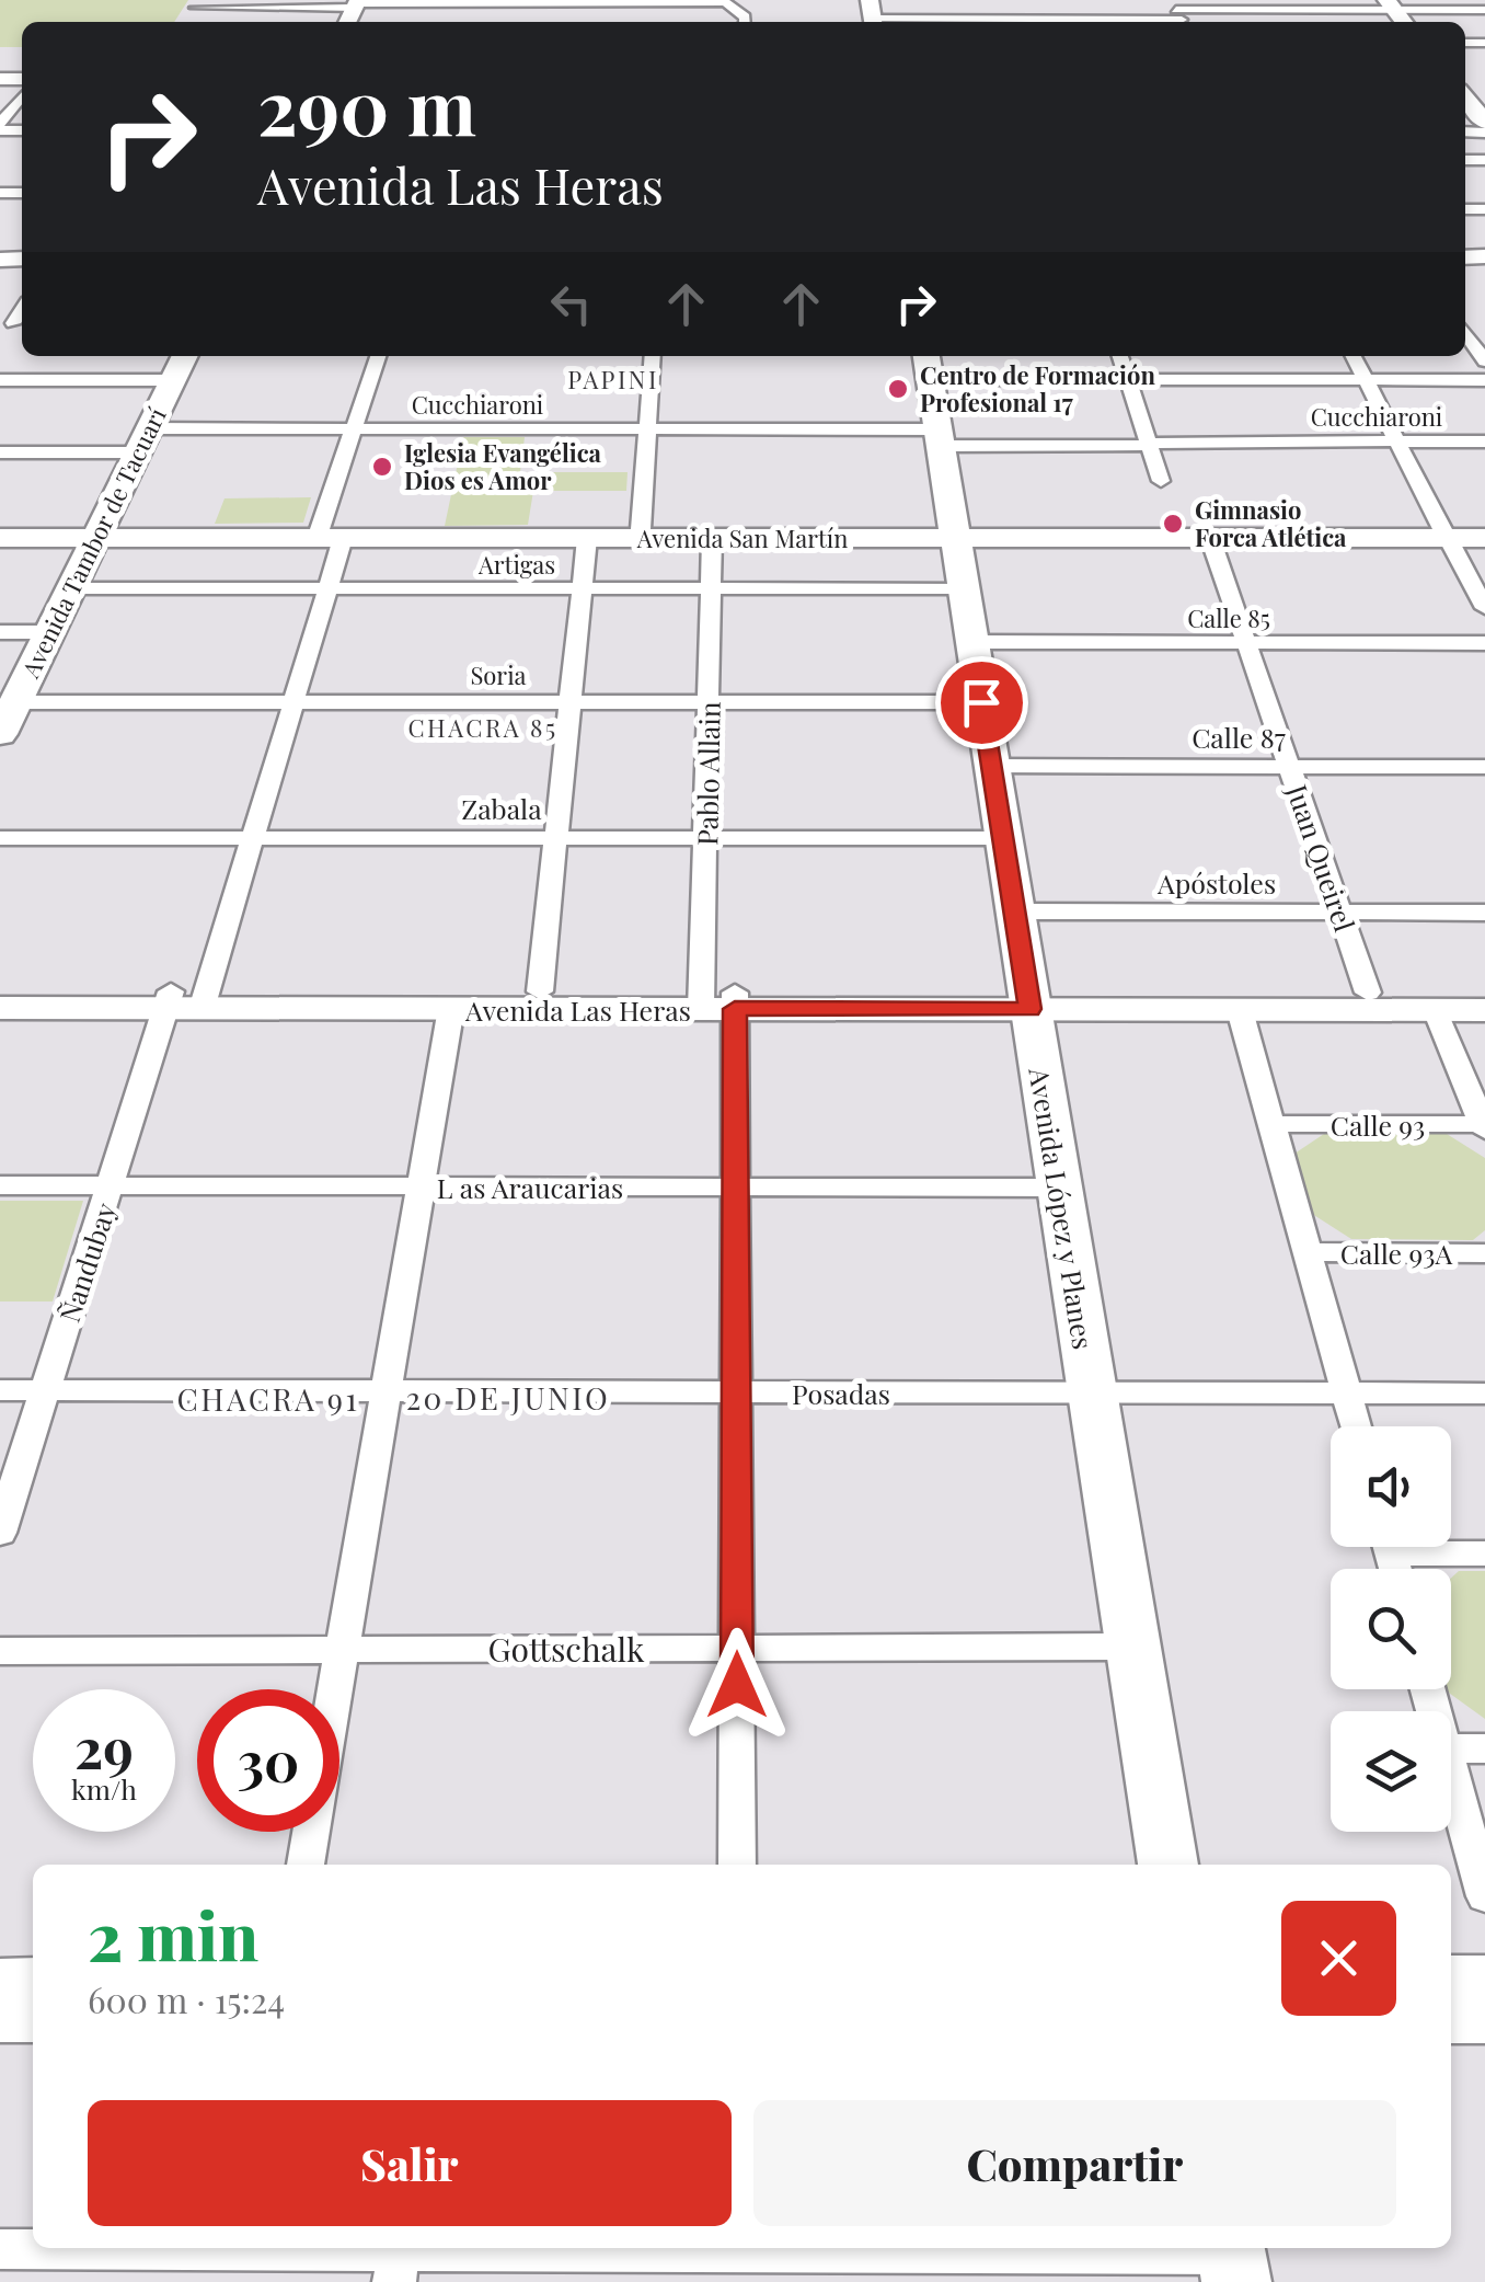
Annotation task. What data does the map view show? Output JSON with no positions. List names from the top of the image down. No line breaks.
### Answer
{"streets":{"main road":["Avenida San Martín","Avenida Tambor de Tacuarí","Avenida Las Heras","Avenida López y Planes"],"street":["Cucchiaroni","Artigas","Calle 85","Soria","Calle 87","Pablo Allain","Zabala","Juan Queirel","Apóstoles","Calle 93","L as Araucarias","Calle 93A","Ñandubay","Posadas","Gottschalk"]},"crossings":[["Cucchiaroni","Avenida Tambor de Tacuarí"],["Cucchiaroni","Avenida López y Planes"],["Cucchiaroni","Ñandubay"],["Avenida San Martín","Avenida Tambor de Tacuarí"],["Avenida San Martín","Pablo Allain"],["Avenida San Martín","Juan Queirel"],["Avenida San Martín","Avenida López y Planes"],["Avenida San Martín","Ñandubay"],["Avenida Tambor de Tacuarí","Artigas"],["Avenida Tambor de Tacuarí","Soria"],["Artigas","Pablo Allain"],["Artigas","Avenida López y Planes"],["Artigas","Ñandubay"],["Calle 85","Juan Queirel"],["Calle 85","Avenida López y Planes"],["Soria","Pablo Allain"],["Soria","Avenida López y Planes"],["Soria","Ñandubay"],["Calle 87","Juan Queirel"],["Calle 87","Avenida López y Planes"],["Pablo Allain","Zabala"],["Pablo Allain","Avenida Las Heras"],["Pablo Allain","L as Araucarias"],["Pablo Allain","Posadas"],["Pablo Allain","Gottschalk"],["Zabala","Avenida López y Planes"],["Zabala","Ñandubay"],["Juan Queirel","Apóstoles"],["Juan Queirel","Avenida Las Heras"],["Apóstoles","Avenida López y Planes"],["Avenida Las Heras","Avenida López y Planes"],["Avenida Las Heras","Ñandubay"],["L as Araucarias","Avenida López y Planes"],["L as Araucarias","Ñandubay"],["Avenida López y Planes","Posadas"],["Avenida López y Planes","Gottschalk"],["Ñandubay","Posadas"]],"districts":["PAPINI","CHACRA 85","20 DE JUNIO","CHACRA 91"],"places":["Centro de Formación Profesional 17","Iglesia Evangélica Dios es Amor","Gimnasio Forca Atlética"],"page":{"turn":["290 m","Avenida Las Heras"],"speed":"29 km/h","limit":"30","heading":["2 min","600 m · 15:24"],"buttons":["Salir","Compartir"]}}
